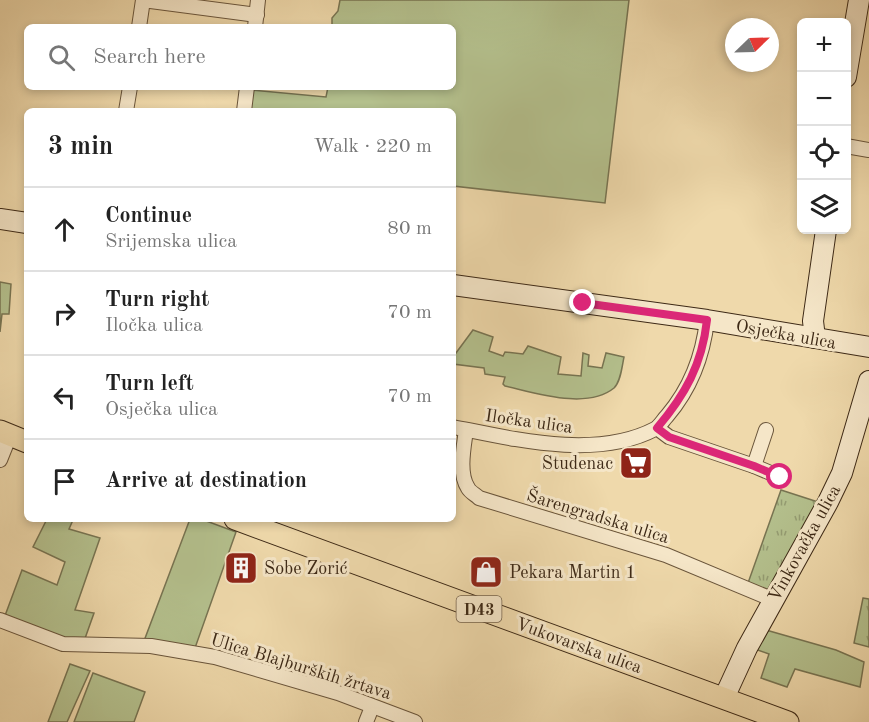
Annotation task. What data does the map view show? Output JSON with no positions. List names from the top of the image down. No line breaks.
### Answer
{"streets":{"main road":["D43","Vukovarska ulica"],"street":["Osječka ulica","Iločka ulica","Šarengradska ulica","Vinkovačka ulica","Ulica Blajburških žrtava"]},"crossings":[["Iločka ulica","Šarengradska ulica"],["Šarengradska ulica","Vinkovačka ulica"],["Vinkovačka ulica","Vukovarska ulica"]],"places":{"supermarket":["Studenac"],"building":["Sobe Zorić"],"shop":["Pekara Martin 1"]},"north":"top right","page":{"map_buttons":["+","−"],"search":"Search here","heading":["3 min","Walk · 220 m"],"list":[["Continue","Srijemska ulica","80 m"],["Turn right","Iločka ulica","70 m"],["Turn left","Osječka ulica","70 m"],"Arrive at destination"]}}
